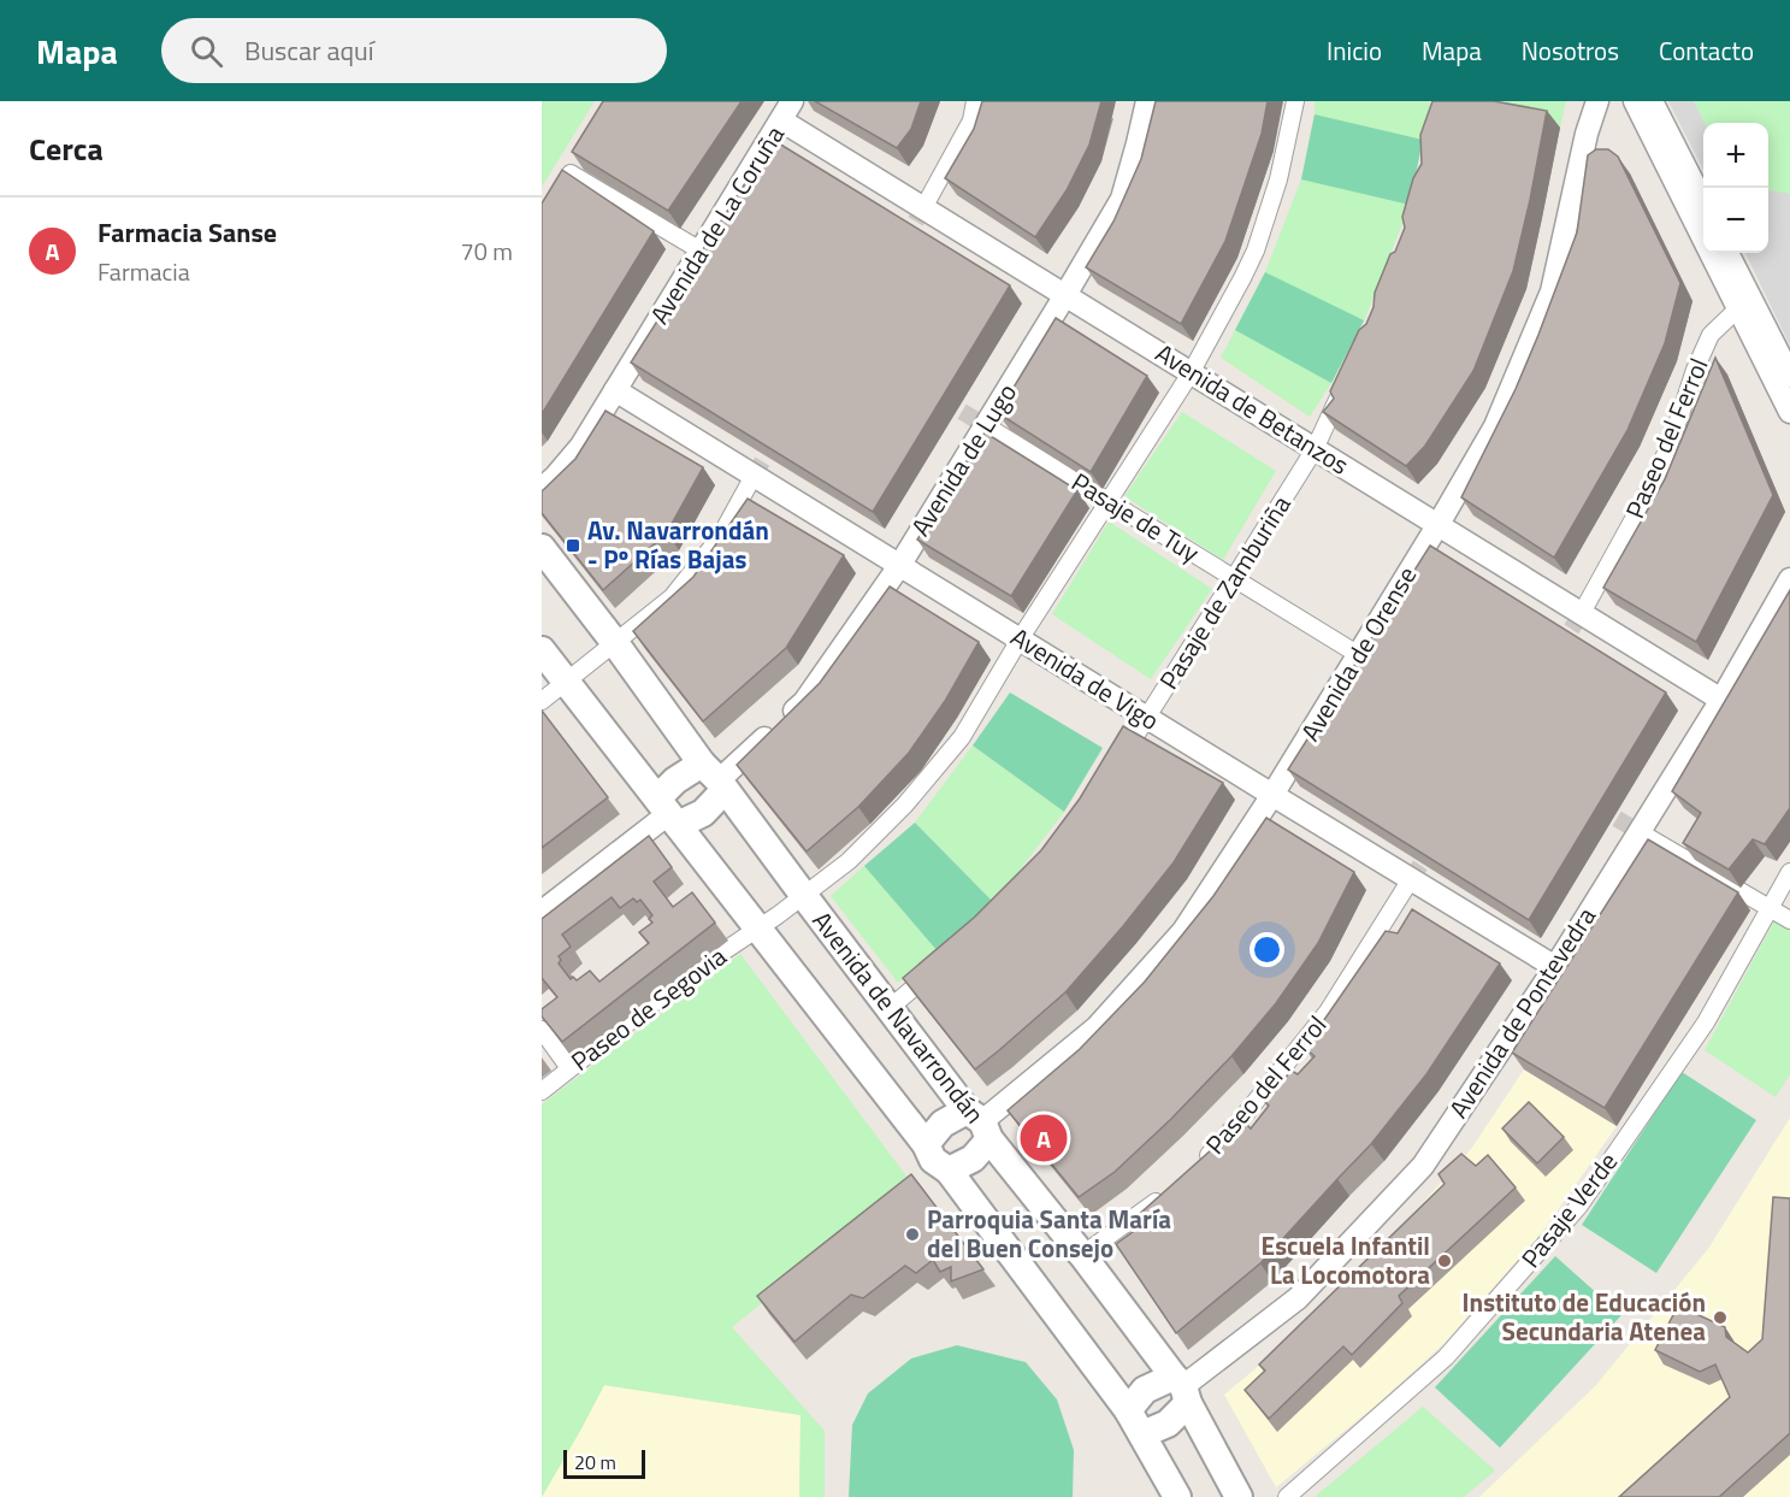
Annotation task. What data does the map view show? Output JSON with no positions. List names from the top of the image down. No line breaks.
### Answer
{"streets":{"street":["Avenida de La Coruña","Avenida de Betanzos","Paseo del Ferrol","Avenida de Lugo","Pasaje de Tuy","Pasaje de Zamburiña","Avenida de Orense","Avenida de Vigo","Paseo de Segovia","Avenida de Pontevedra","Avenida de Navarrondán","Pasaje Verde"]},"crossings":[["Avenida de La Coruña","Avenida de Betanzos"],["Avenida de La Coruña","Avenida de Vigo"],["Avenida de Betanzos","Paseo del Ferrol"],["Avenida de Betanzos","Avenida de Lugo"],["Avenida de Betanzos","Pasaje de Zamburiña"],["Avenida de Betanzos","Avenida de Orense"],["Avenida de Betanzos","Paseo de Segovia"],["Avenida de Betanzos","Avenida de Pontevedra"],["Paseo del Ferrol","Avenida de Vigo"],["Avenida de Lugo","Pasaje de Tuy"],["Avenida de Lugo","Avenida de Vigo"],["Avenida de Lugo","Avenida de Navarrondán"],["Pasaje de Tuy","Pasaje de Zamburiña"],["Pasaje de Tuy","Avenida de Orense"],["Pasaje de Tuy","Paseo de Segovia"],["Pasaje de Zamburiña","Avenida de Vigo"],["Avenida de Orense","Avenida de Vigo"],["Avenida de Orense","Avenida de Navarrondán"],["Avenida de Vigo","Paseo de Segovia"],["Avenida de Vigo","Avenida de Pontevedra"],["Paseo de Segovia","Avenida de Navarrondán"],["Avenida de Pontevedra","Avenida de Navarrondán"]],"places":{"transit":["Av. Navarrondán - Pº Rías Bajas"],"other":["Parroquia Santa María del Buen Consejo","Escuela Infantil La Locomotora","Instituto de Educación Secundaria Atenea"]},"scale_bar":"20 m","page":{"header":"Mapa","search":"Buscar aquí","nav":["Inicio","Mapa","Nosotros","Contacto"],"heading":"Cerca","map_buttons":["+","−"],"list":[{"mark":"A","name":"Farmacia Sanse","note":"Farmacia","value":"70 m"}],"pins":"A","scale":"20 m"}}
